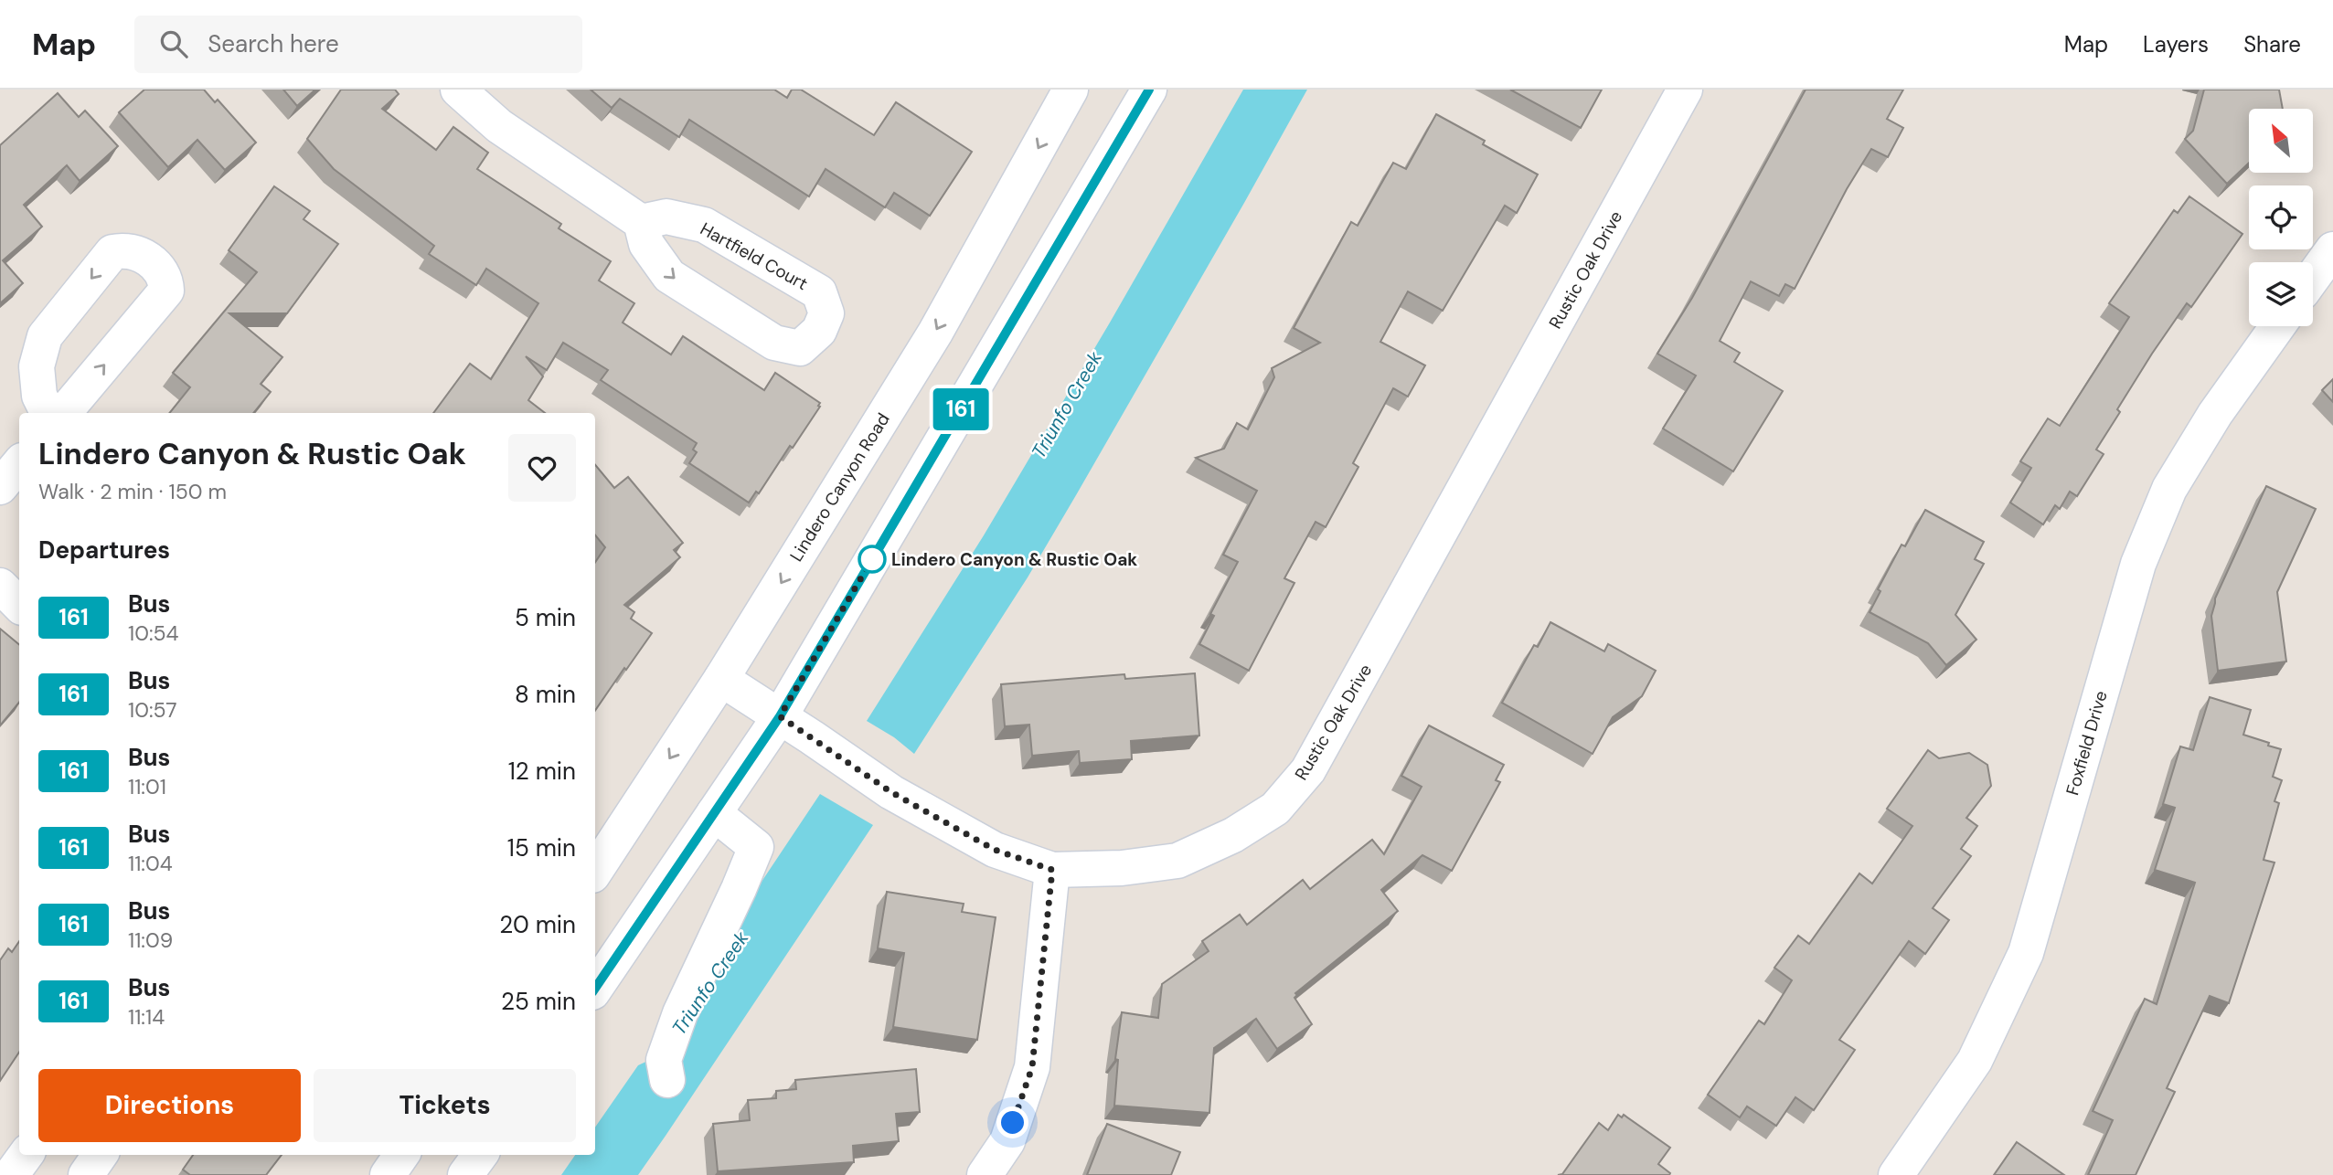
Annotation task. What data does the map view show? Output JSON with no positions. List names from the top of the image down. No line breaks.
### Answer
{"streets":{"street":["Hartfield Court","Rustic Oak Drive","Lindero Canyon Road","Foxfield Drive"]},"crossings":[["Rustic Oak Drive","Lindero Canyon Road"]],"water":["Triunfo Creek"],"places":["Lindero Canyon & Rustic Oak"],"lines":["bus line 161"],"north":"top left","page":{"header":"Map","search":"Search here","nav":["Map","Layers","Share"],"on_map":"161","heading":[["Lindero Canyon & Rustic Oak","Walk · 2 min · 150 m"],"Departures"],"list":[{"mark":"161","name":"Bus","note":"10:54","value":"5 min"},{"mark":"161","name":"Bus","note":"10:57","value":"8 min"},{"mark":"161","name":"Bus","note":"11:01","value":"12 min"},{"mark":"161","name":"Bus","note":"11:04","value":"15 min"},{"mark":"161","name":"Bus","note":"11:09","value":"20 min"},{"mark":"161","name":"Bus","note":"11:14","value":"25 min"}],"buttons":["Directions","Tickets"]}}
